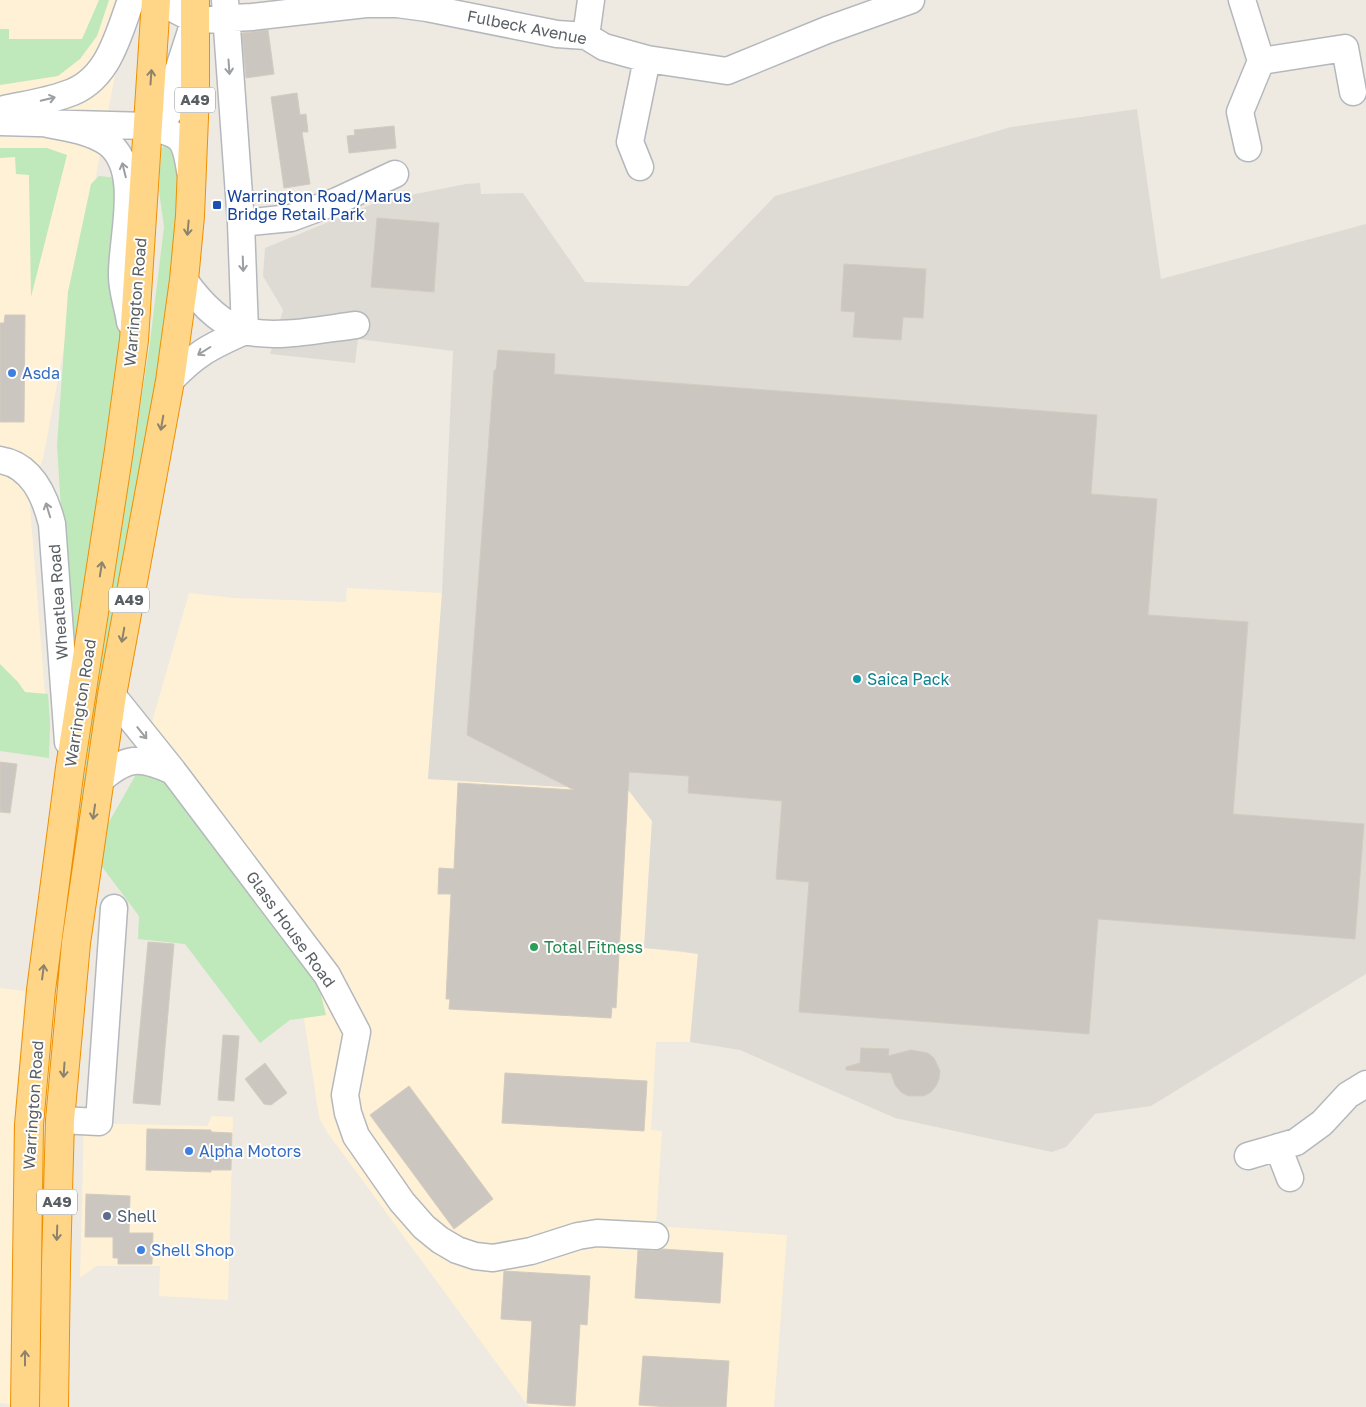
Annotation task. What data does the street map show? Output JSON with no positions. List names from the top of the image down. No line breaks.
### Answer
{"streets":{"highway":["A49","Warrington Road"],"street":["Fulbeck Avenue","Wheatlea Road","Glass House Road"]},"crossings":[["Fulbeck Avenue","Warrington Road"],["Warrington Road","Wheatlea Road"],["Warrington Road","Glass House Road"]],"one_way":["Wheatlea Road"],"places":{"transit":["Warrington Road/Marus Bridge Retail Park"],"other":["Asda","Saica Pack","Total Fitness","Alpha Motors","Shell","Shell Shop"]}}
